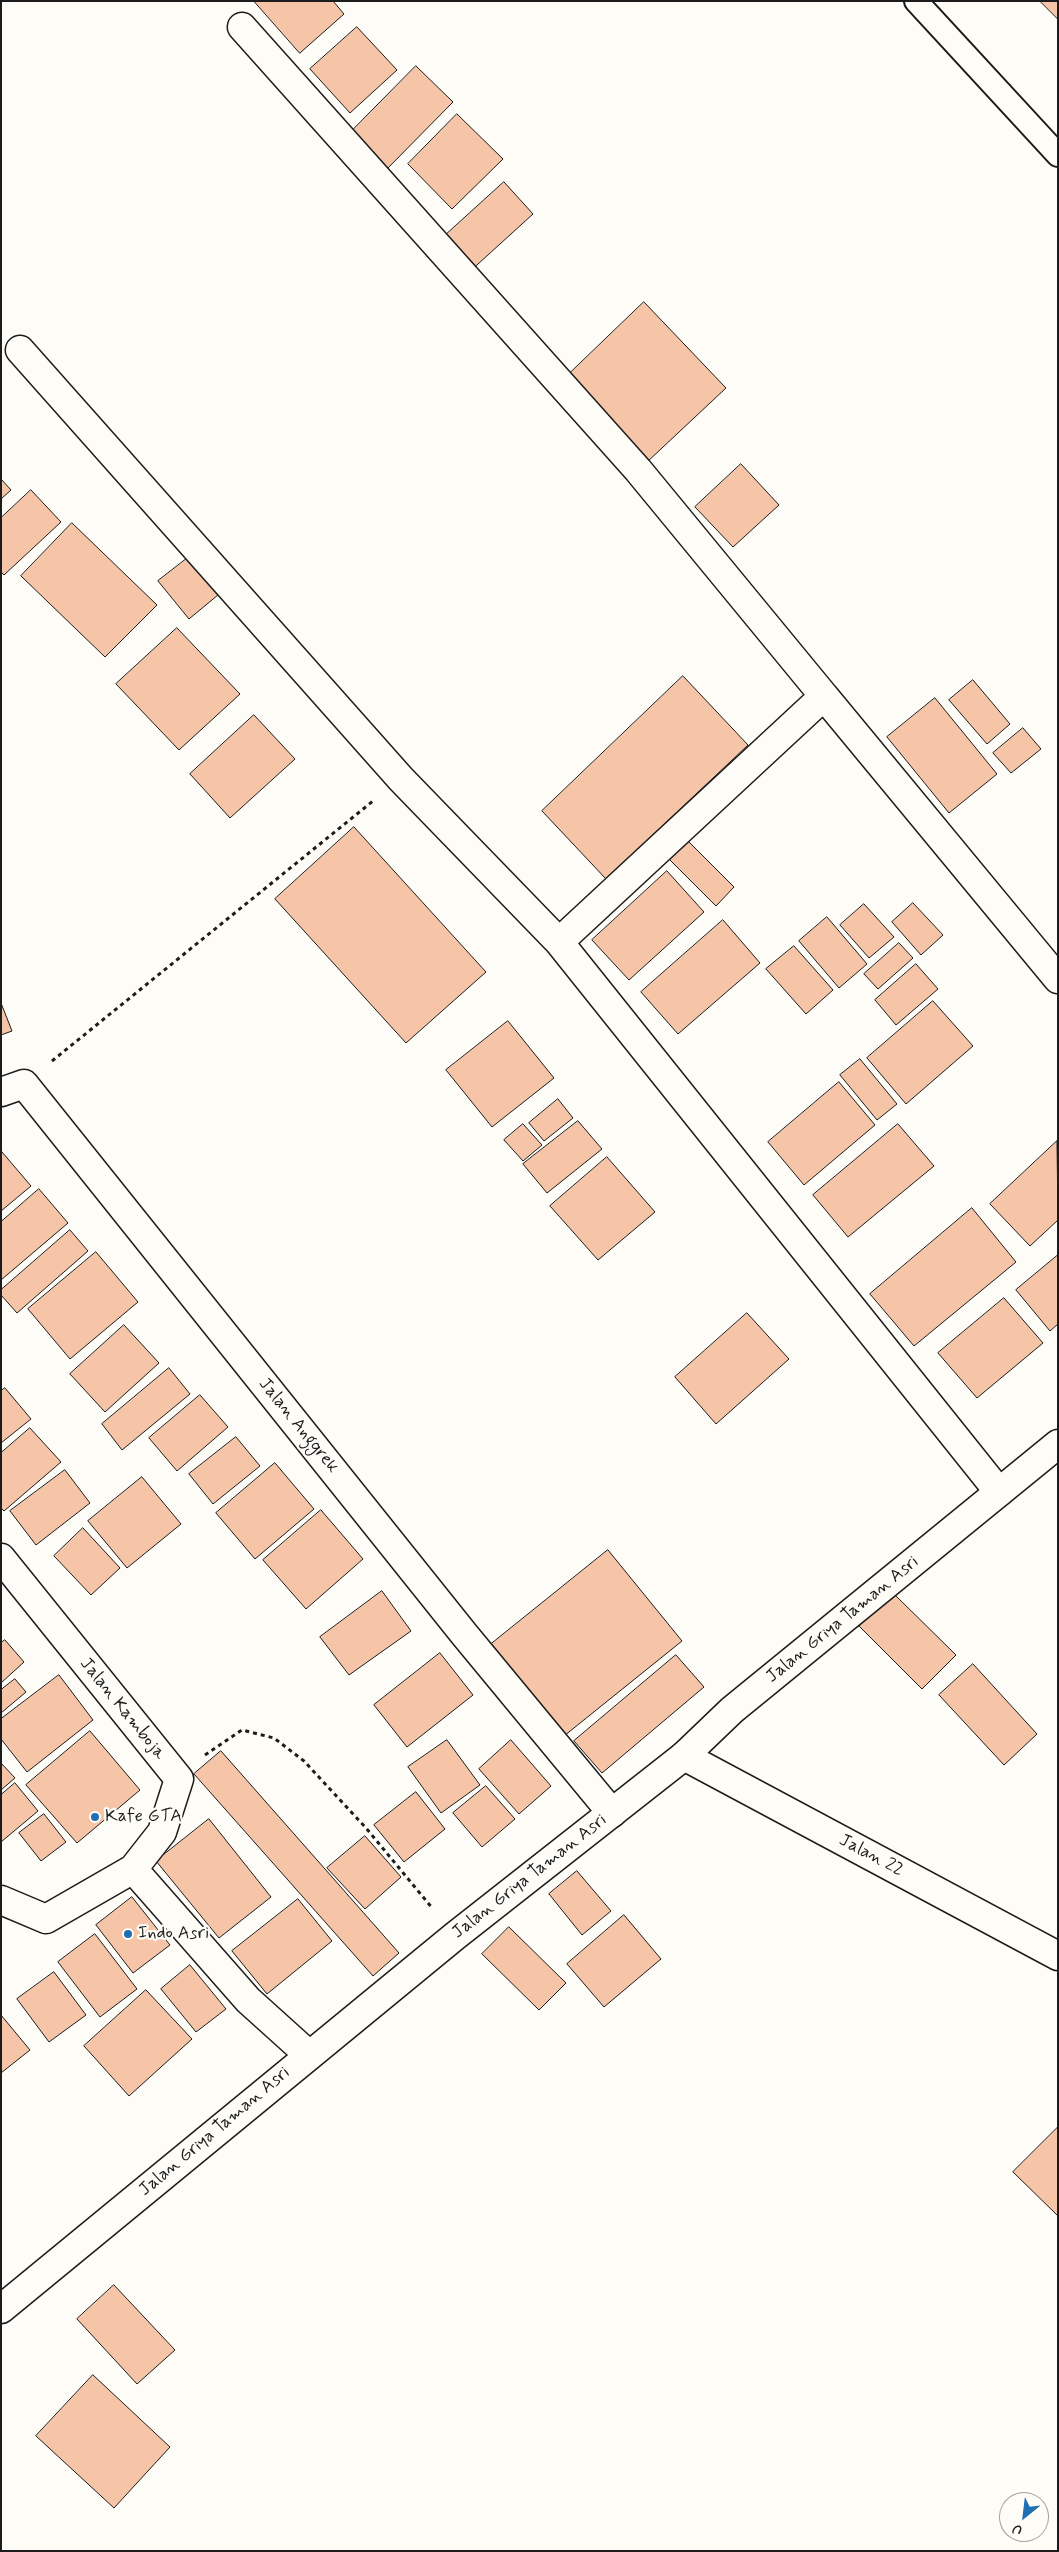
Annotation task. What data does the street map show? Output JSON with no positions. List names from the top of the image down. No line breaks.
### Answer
{"streets":{"street":["Jalan Anggrek","Jalan Griya Taman Asri","Jalan Kamboja","Jalan 22"]},"crossings":[["Jalan Anggrek","Jalan Griya Taman Asri"],["Jalan Griya Taman Asri","Jalan 22"]],"places":["Kafe GTA","Indo Asri"],"north":"bottom left"}
